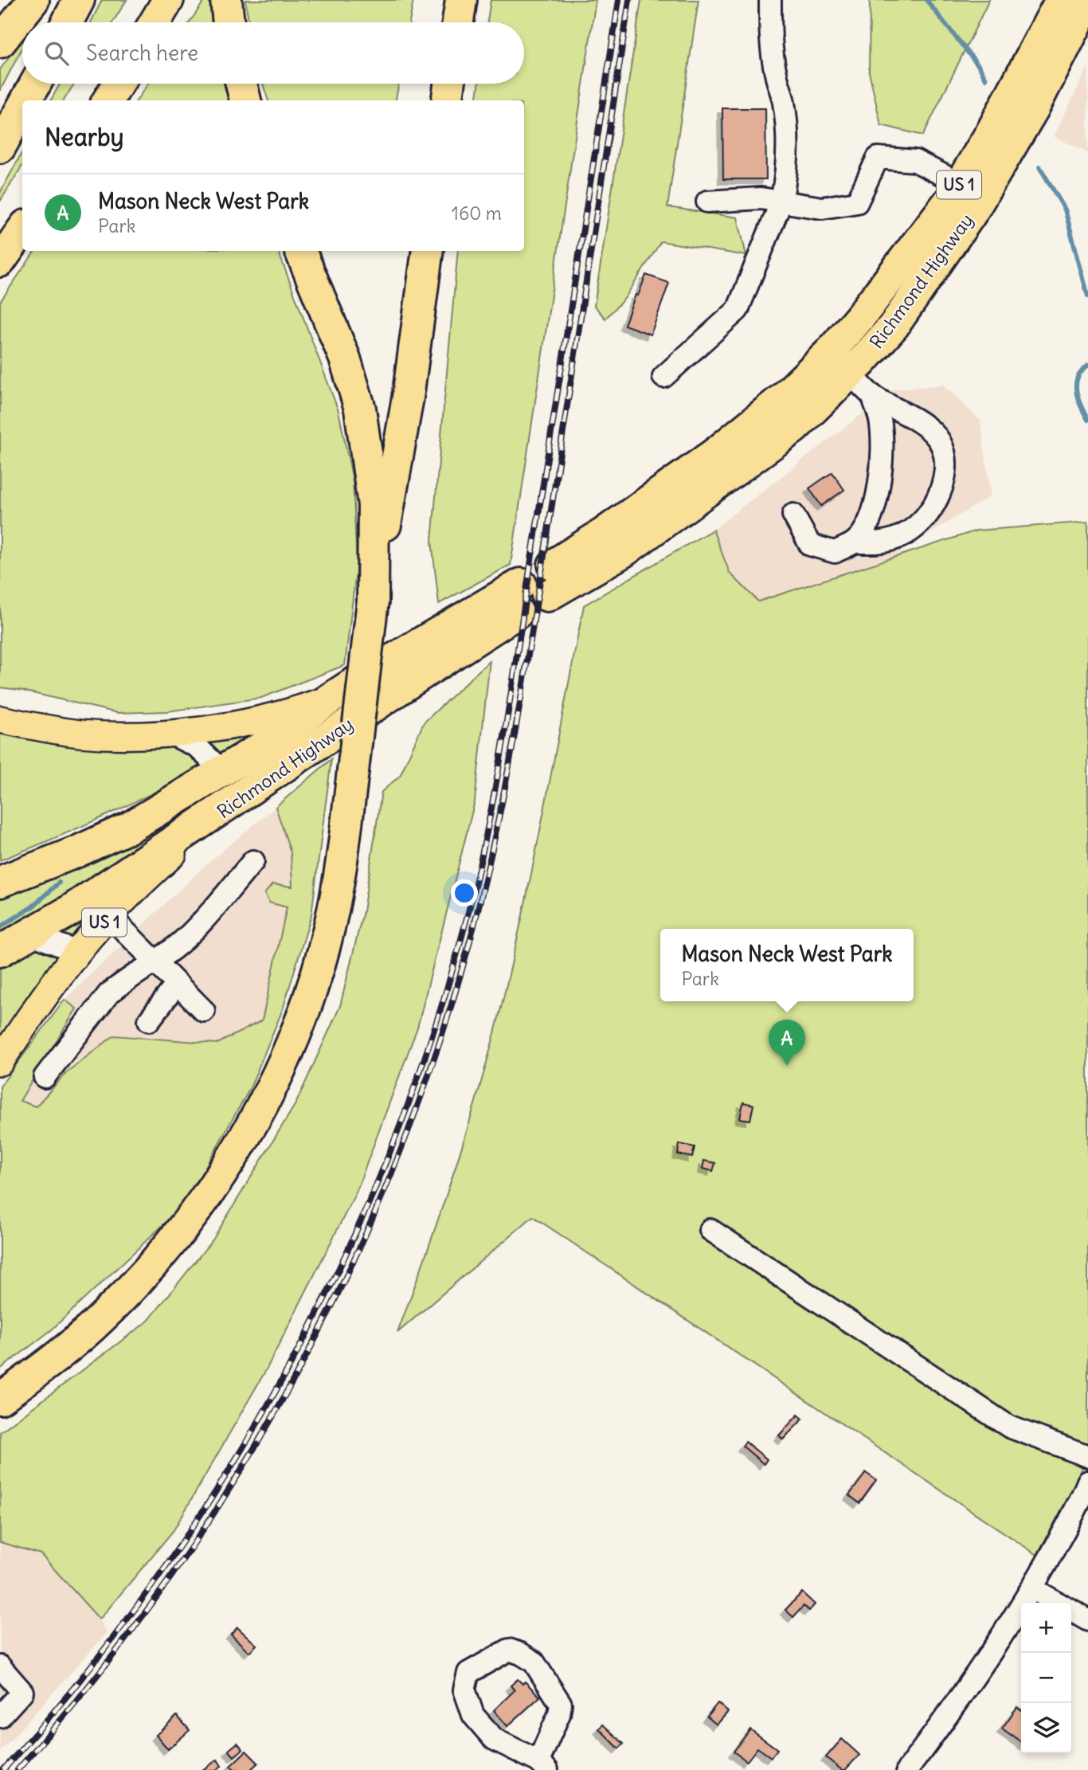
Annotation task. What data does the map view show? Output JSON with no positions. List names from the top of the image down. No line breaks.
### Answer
{"streets":{"highway":["US 1","Richmond Highway"]},"page":{"search":"Search here","heading":"Nearby","list":[{"mark":"A","name":"Mason Neck West Park","note":"Park","value":"160 m"}],"popup":["Mason Neck West Park","Park"],"pins":"A","map_buttons":["+","−"]}}
